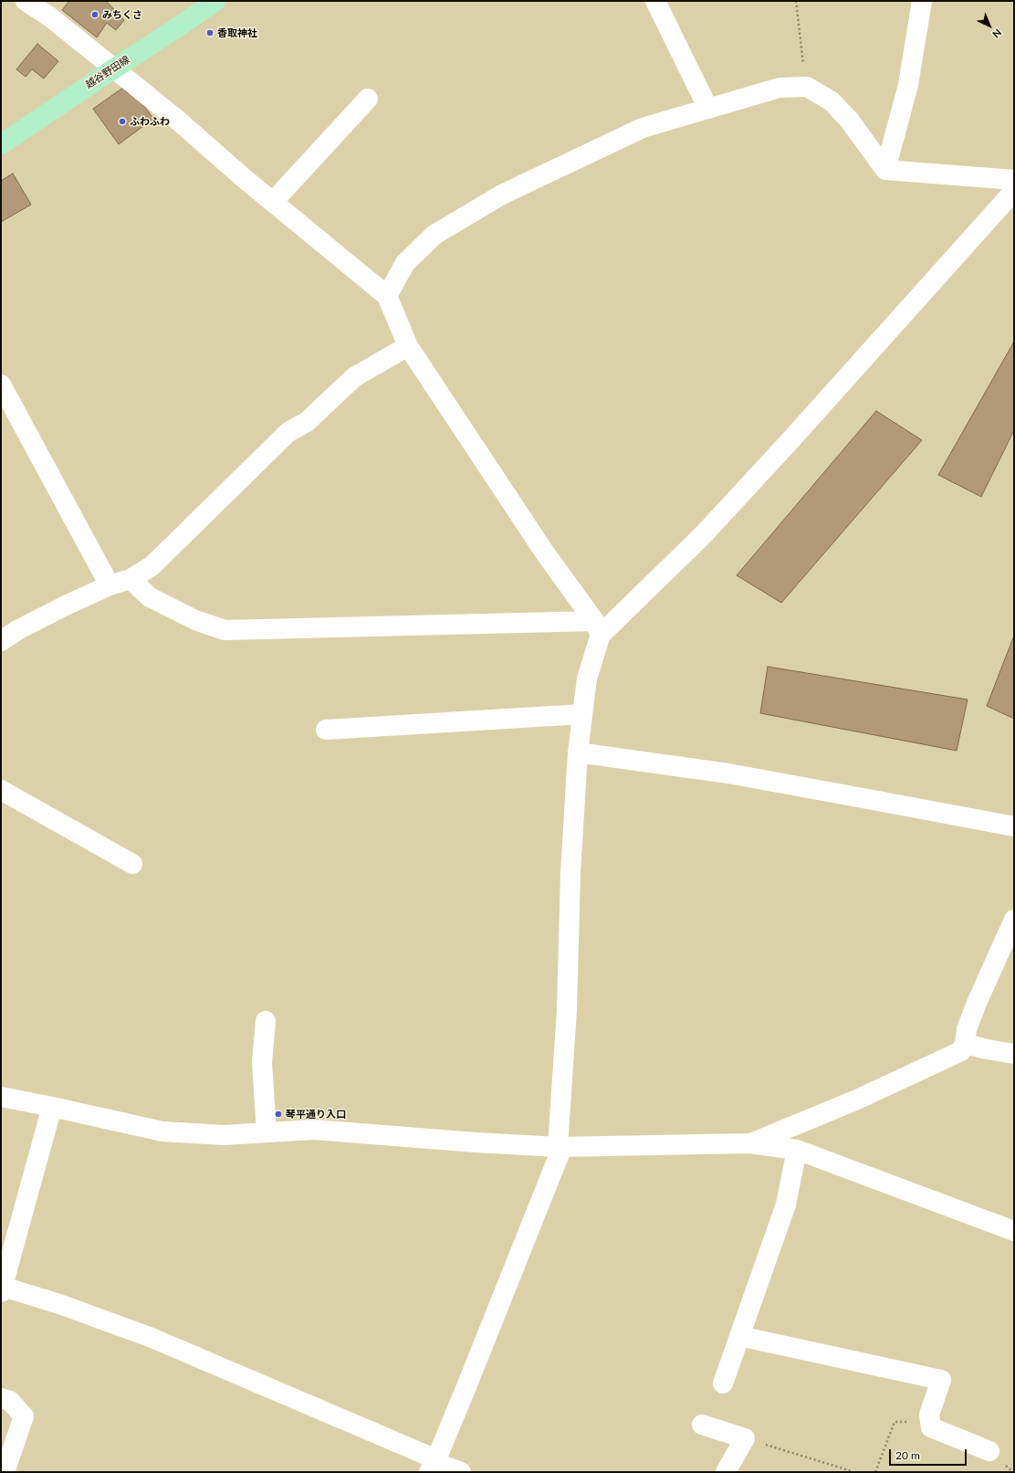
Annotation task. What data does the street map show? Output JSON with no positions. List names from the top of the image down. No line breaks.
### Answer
{"streets":{"main road":["越谷野田線"]},"places":["みちくさ","香取神社","ふわふわ","琴平通り入口"],"scale_bar":"20 m","north":"bottom right"}
